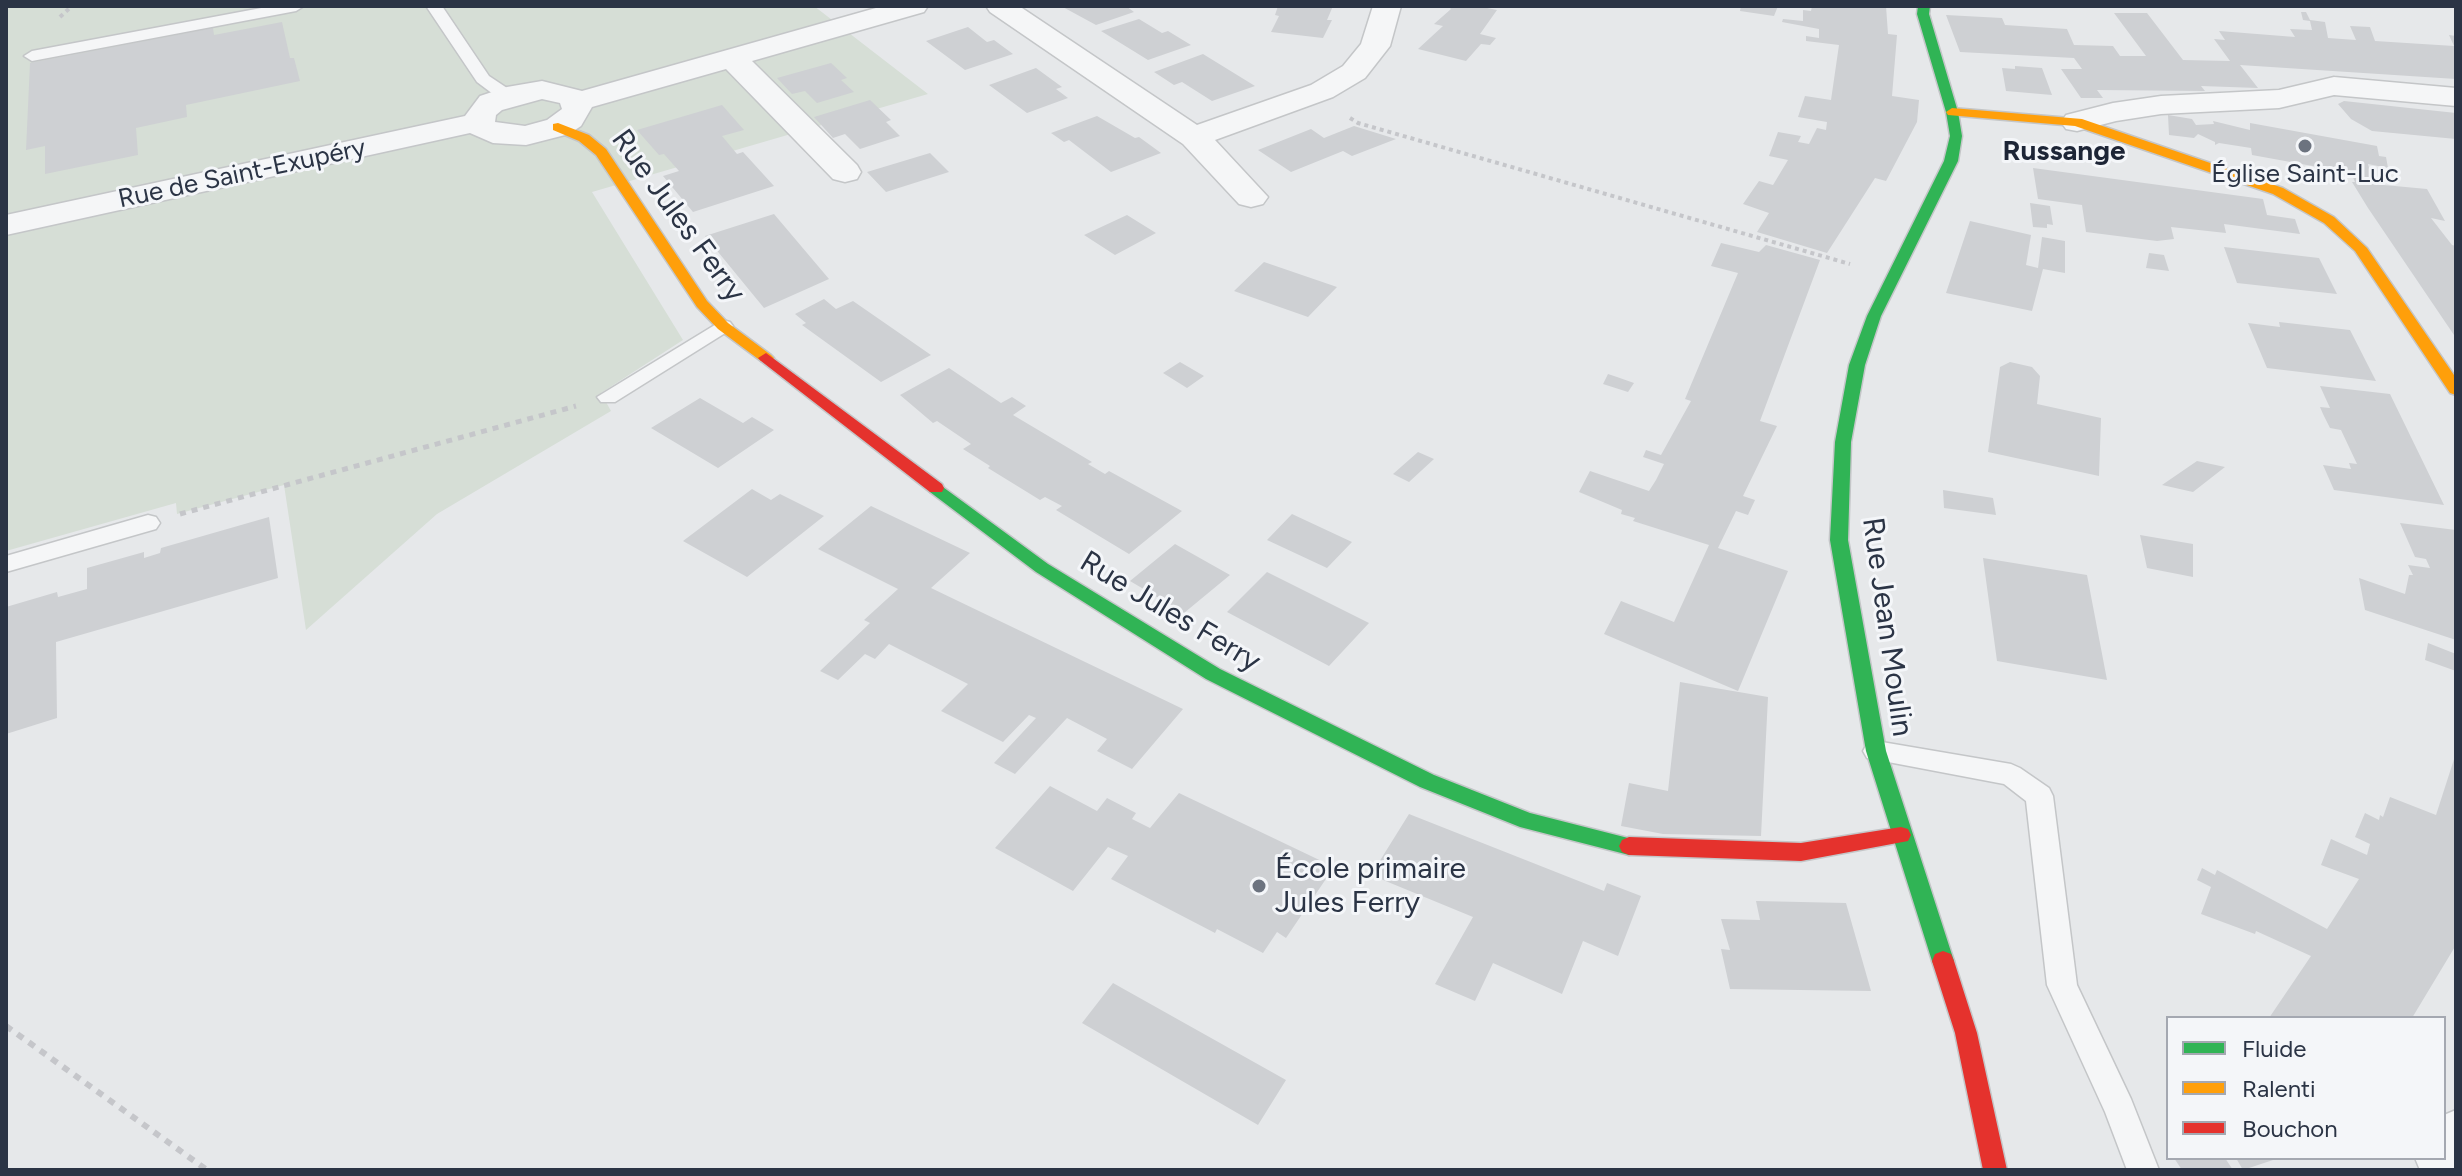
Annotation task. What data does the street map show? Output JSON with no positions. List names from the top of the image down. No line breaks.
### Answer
{"streets":{"street":["Rue de Saint-Exupéry","Rue Jules Ferry","Rue Jean Moulin"]},"crossings":[["Rue Jules Ferry","Rue Jean Moulin"]],"districts":["Russange"],"places":["Église Saint-Luc","École primaire Jules Ferry"],"legend":["Fluide","Ralenti","Bouchon"]}
